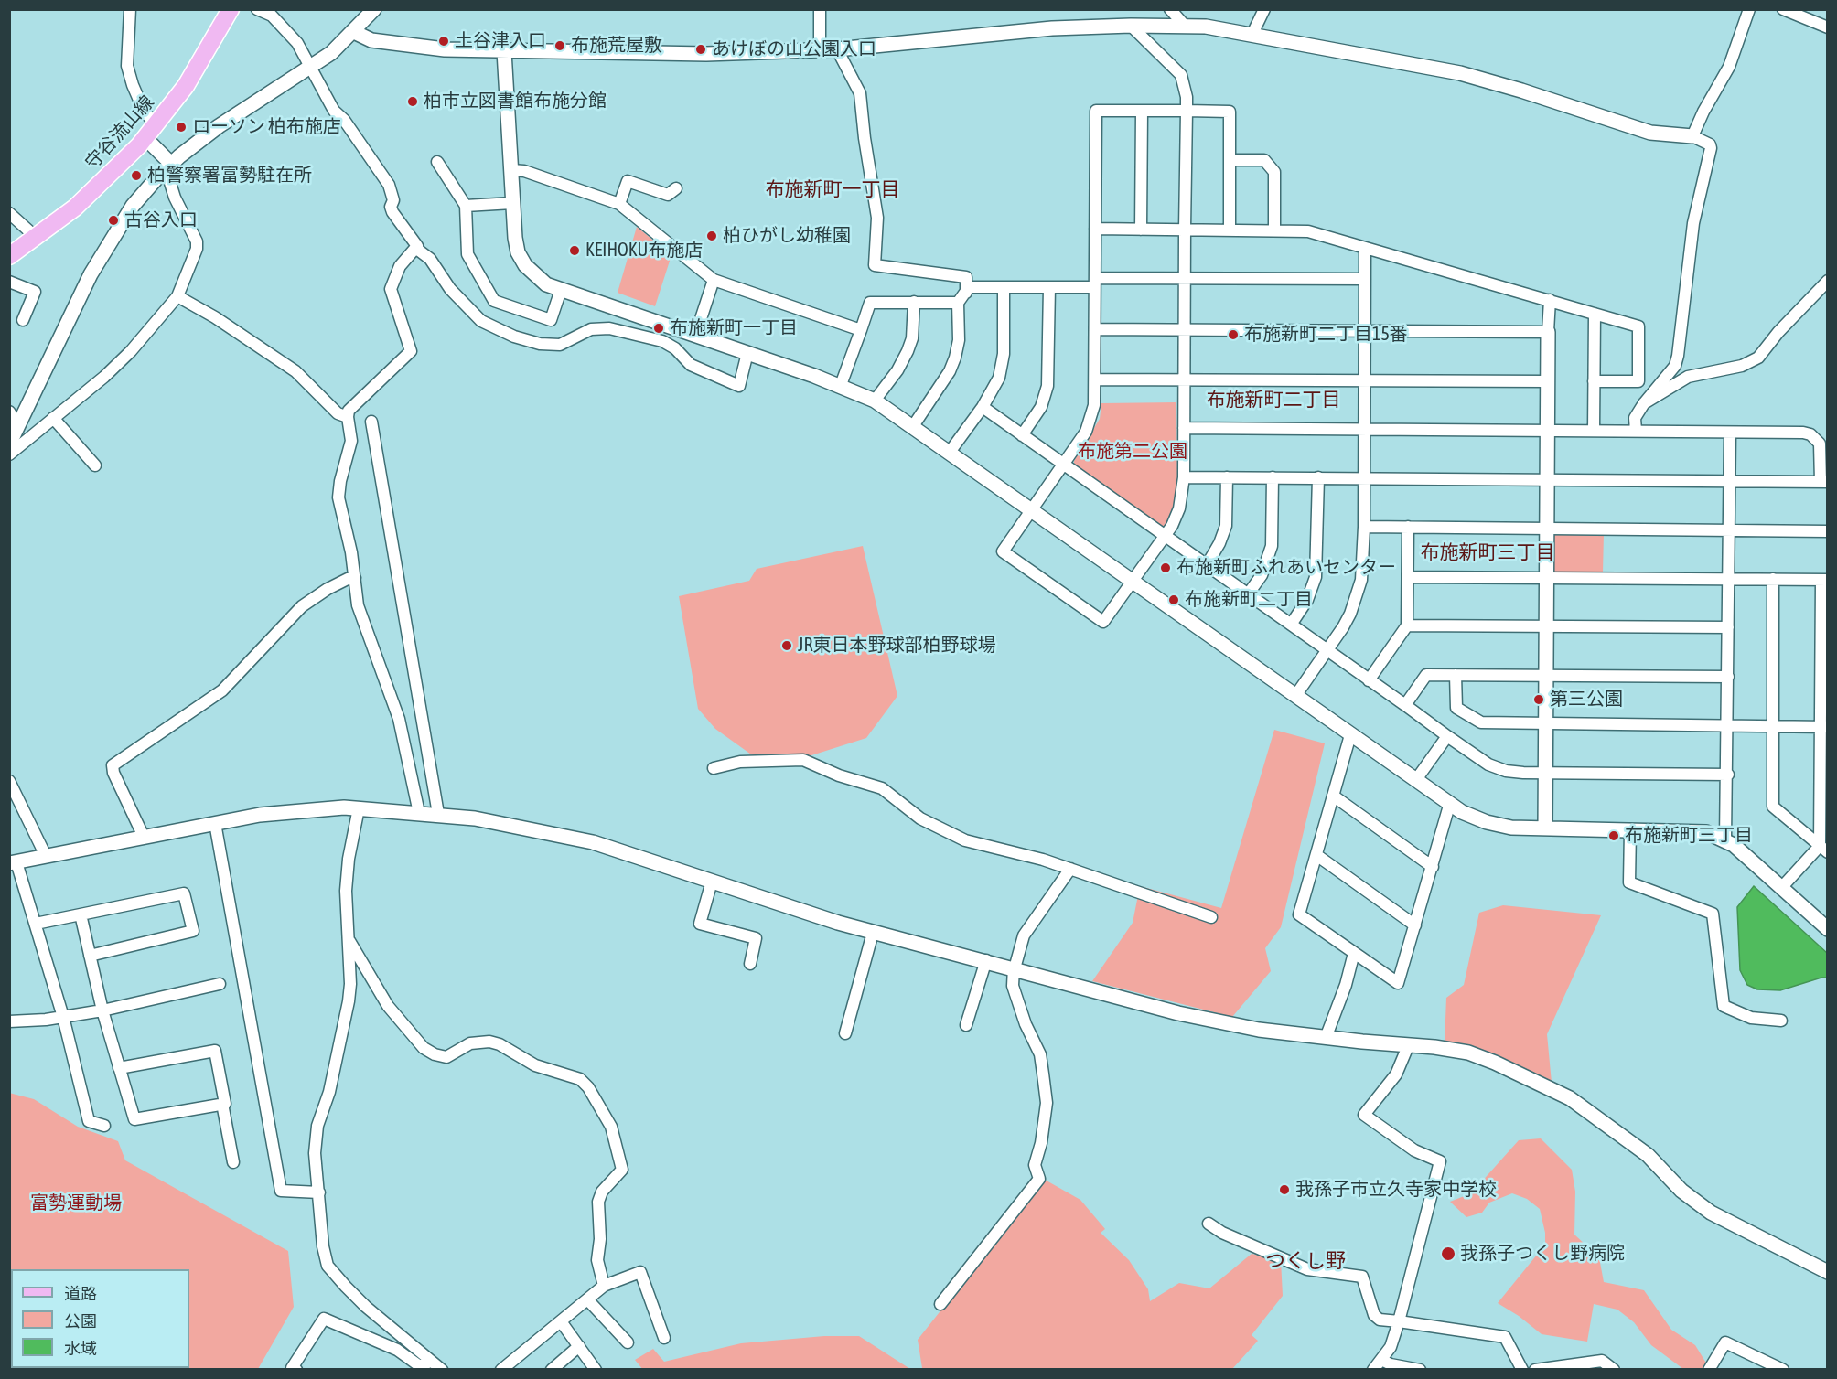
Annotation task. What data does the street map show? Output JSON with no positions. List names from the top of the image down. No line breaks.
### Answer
{"streets":{"main road":["守谷流山線"]},"districts":["布施新町一丁目","布施新町二丁目","布施新町三丁目","つくし野"],"parks":["布施第二公園","富勢運動場"],"places":["土谷津入口","布施荒屋敷","あけぼの山公園入口","柏市立図書館布施分館","ローソン 柏布施店","柏警察署富勢駐在所","古谷入口","柏ひがし幼稚園","KEIHOKU布施店","布施新町一丁目","布施新町二丁目15番","布施新町ふれあいセンター","布施新町二丁目","JR東日本野球部柏野球場","第三公園","布施新町三丁目","我孫子市立久寺家中学校","我孫子つくし野病院"],"legend":["道路","公園","水域"]}
